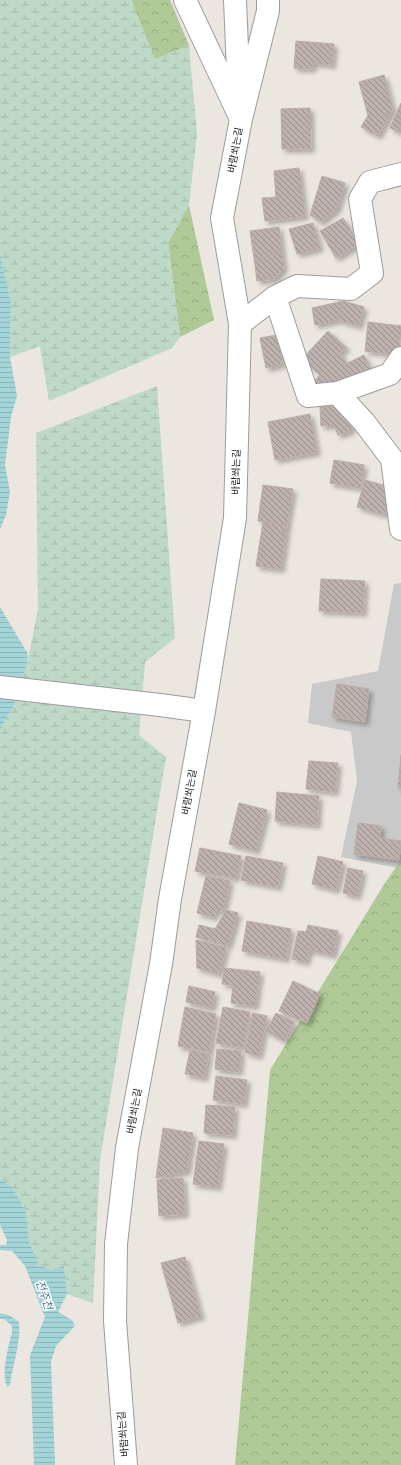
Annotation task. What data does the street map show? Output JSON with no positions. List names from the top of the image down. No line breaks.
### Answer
{"streets":{"street":["바람쐬는길"]},"water":["전주천"]}
